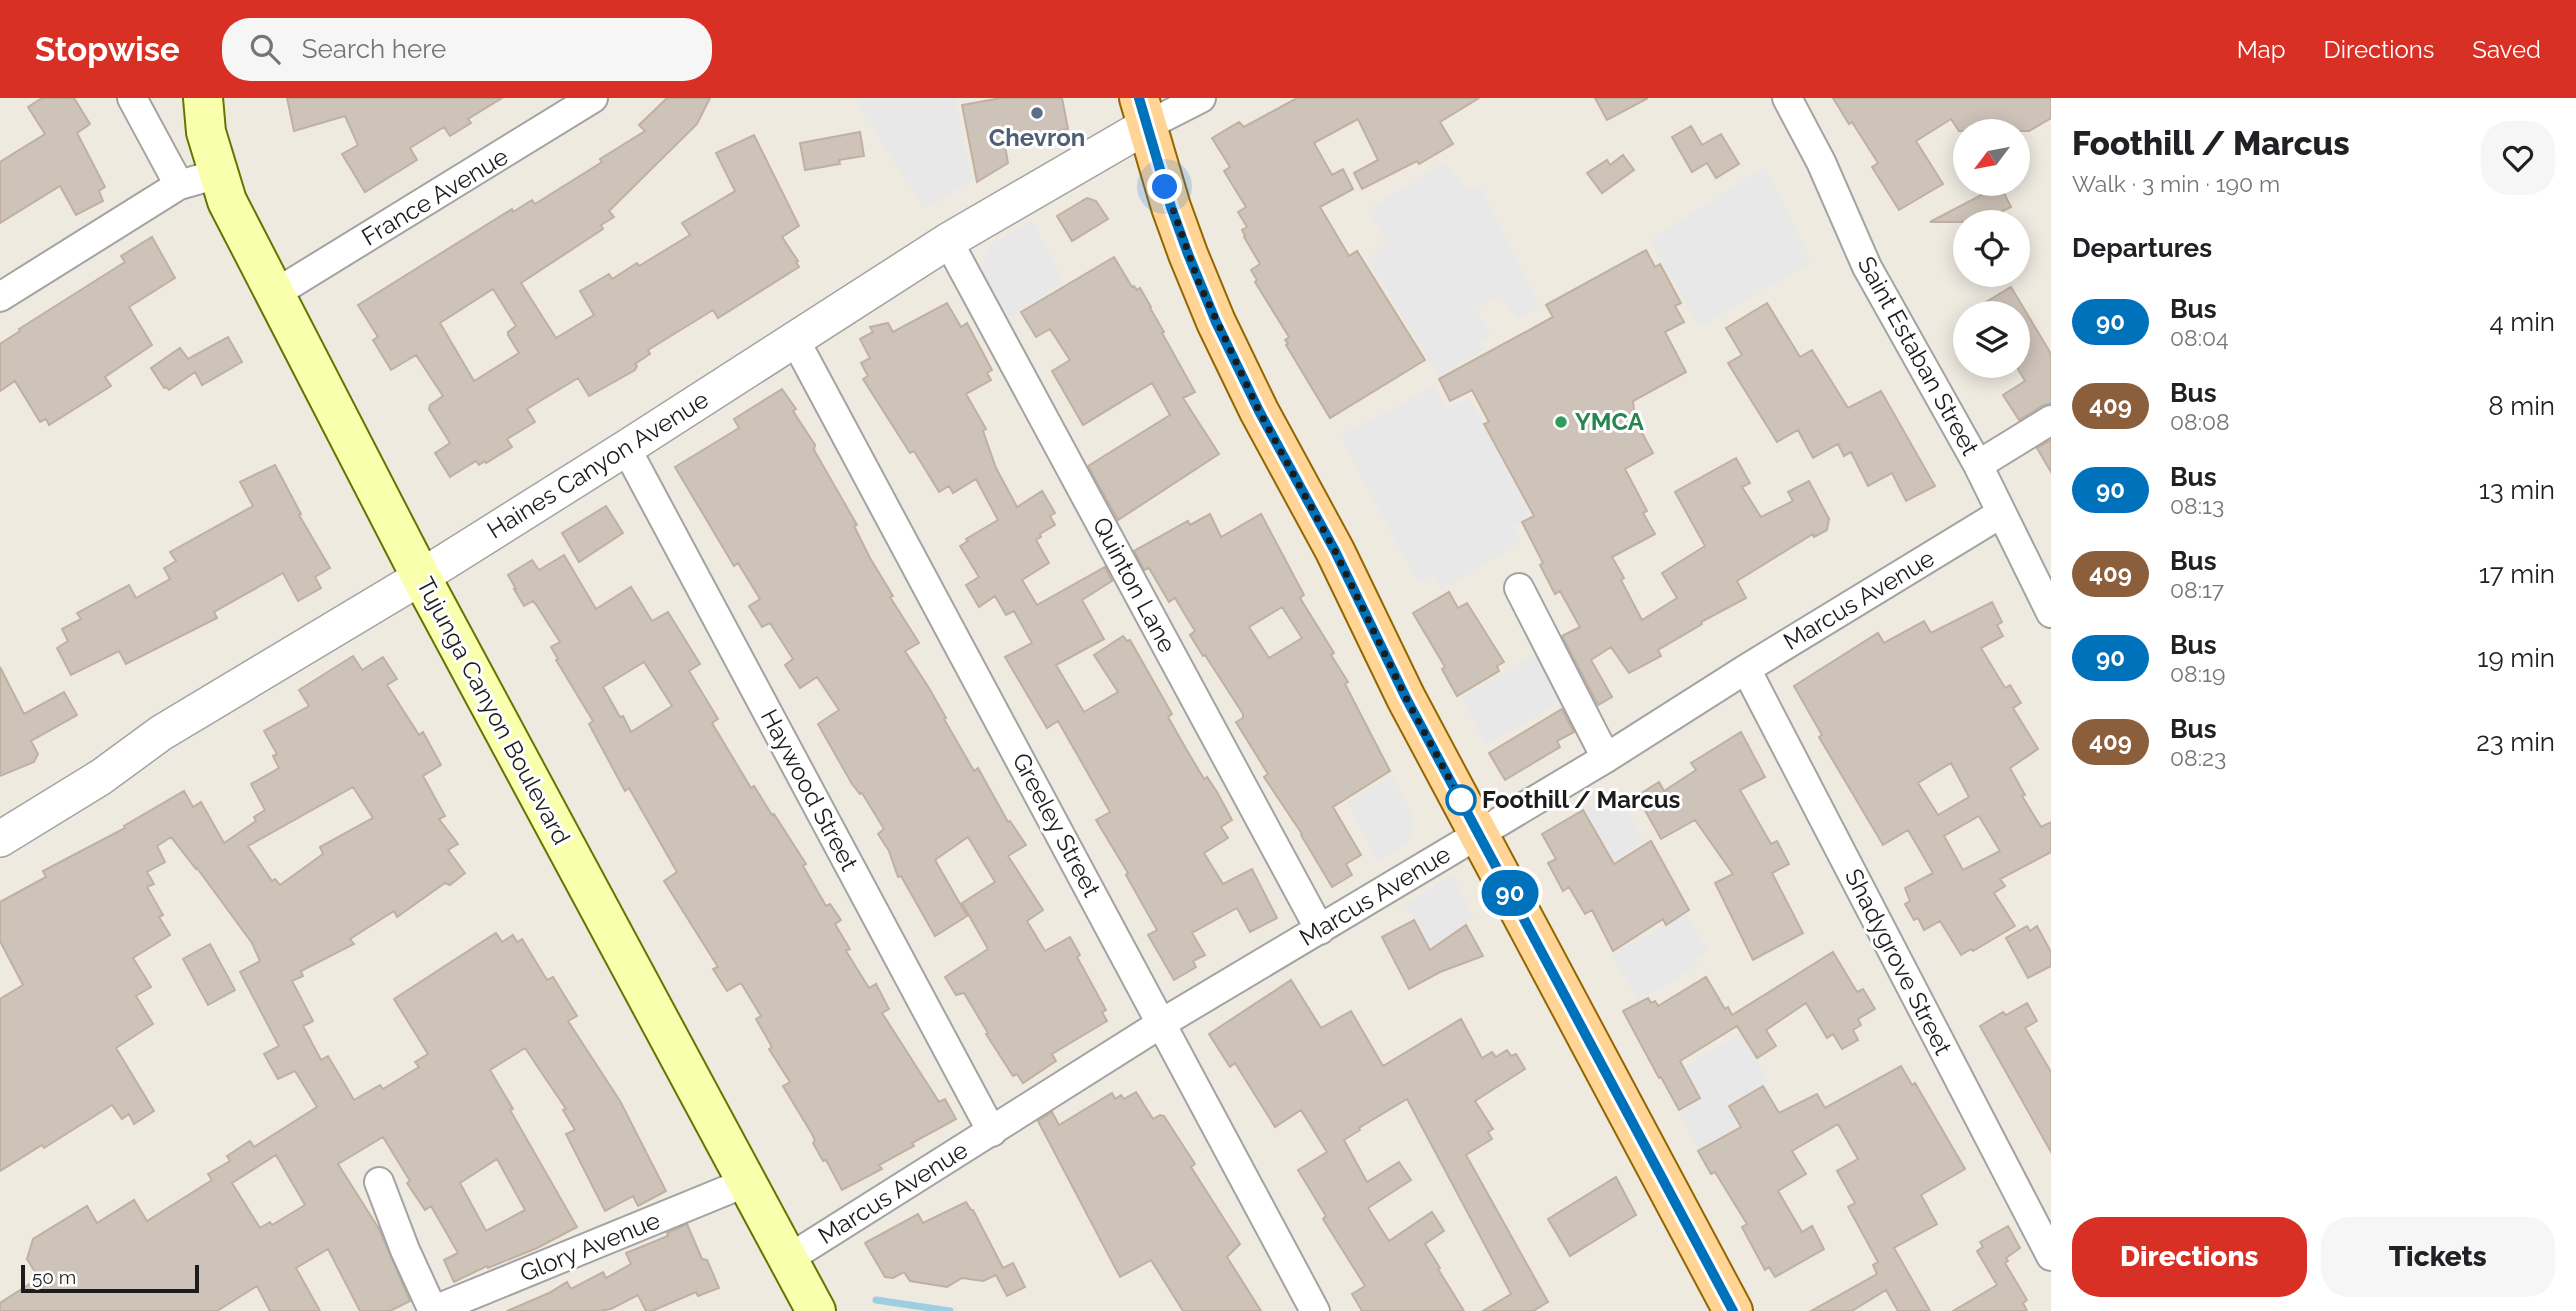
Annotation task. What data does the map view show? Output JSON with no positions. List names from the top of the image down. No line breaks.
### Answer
{"streets":{"main road":["Tujunga Canyon Boulevard"],"street":["France Avenue","Saint Estaban Street","Haines Canyon Avenue","Quinton Lane","Marcus Avenue","Haywood Street","Greeley Street","Shadygrove Street","Glory Avenue"]},"crossings":[["France Avenue","Tujunga Canyon Boulevard"],["Saint Estaban Street","Marcus Avenue"],["Haines Canyon Avenue","Quinton Lane"],["Haines Canyon Avenue","Tujunga Canyon Boulevard"],["Haines Canyon Avenue","Haywood Street"],["Haines Canyon Avenue","Greeley Street"],["Quinton Lane","Marcus Avenue"],["Marcus Avenue","Tujunga Canyon Boulevard"],["Marcus Avenue","Haywood Street"],["Marcus Avenue","Greeley Street"],["Marcus Avenue","Shadygrove Street"],["Tujunga Canyon Boulevard","Glory Avenue"]],"places":["Chevron","YMCA","Foothill / Marcus"],"lines":["bus line 90"],"scale_bar":"50 m","north":"bottom left","page":{"header":"Stopwise","search":"Search here","nav":["Map","Directions","Saved"],"on_map":"90","heading":[["Foothill / Marcus","Walk · 3 min · 190 m"],"Departures"],"list":[{"mark":"90","name":"Bus","note":"08:04","value":"4 min"},{"mark":"409","name":"Bus","note":"08:08","value":"8 min"},{"mark":"90","name":"Bus","note":"08:13","value":"13 min"},{"mark":"409","name":"Bus","note":"08:17","value":"17 min"},{"mark":"90","name":"Bus","note":"08:19","value":"19 min"},{"mark":"409","name":"Bus","note":"08:23","value":"23 min"}],"buttons":["Directions","Tickets"],"scale":"50 m"}}
